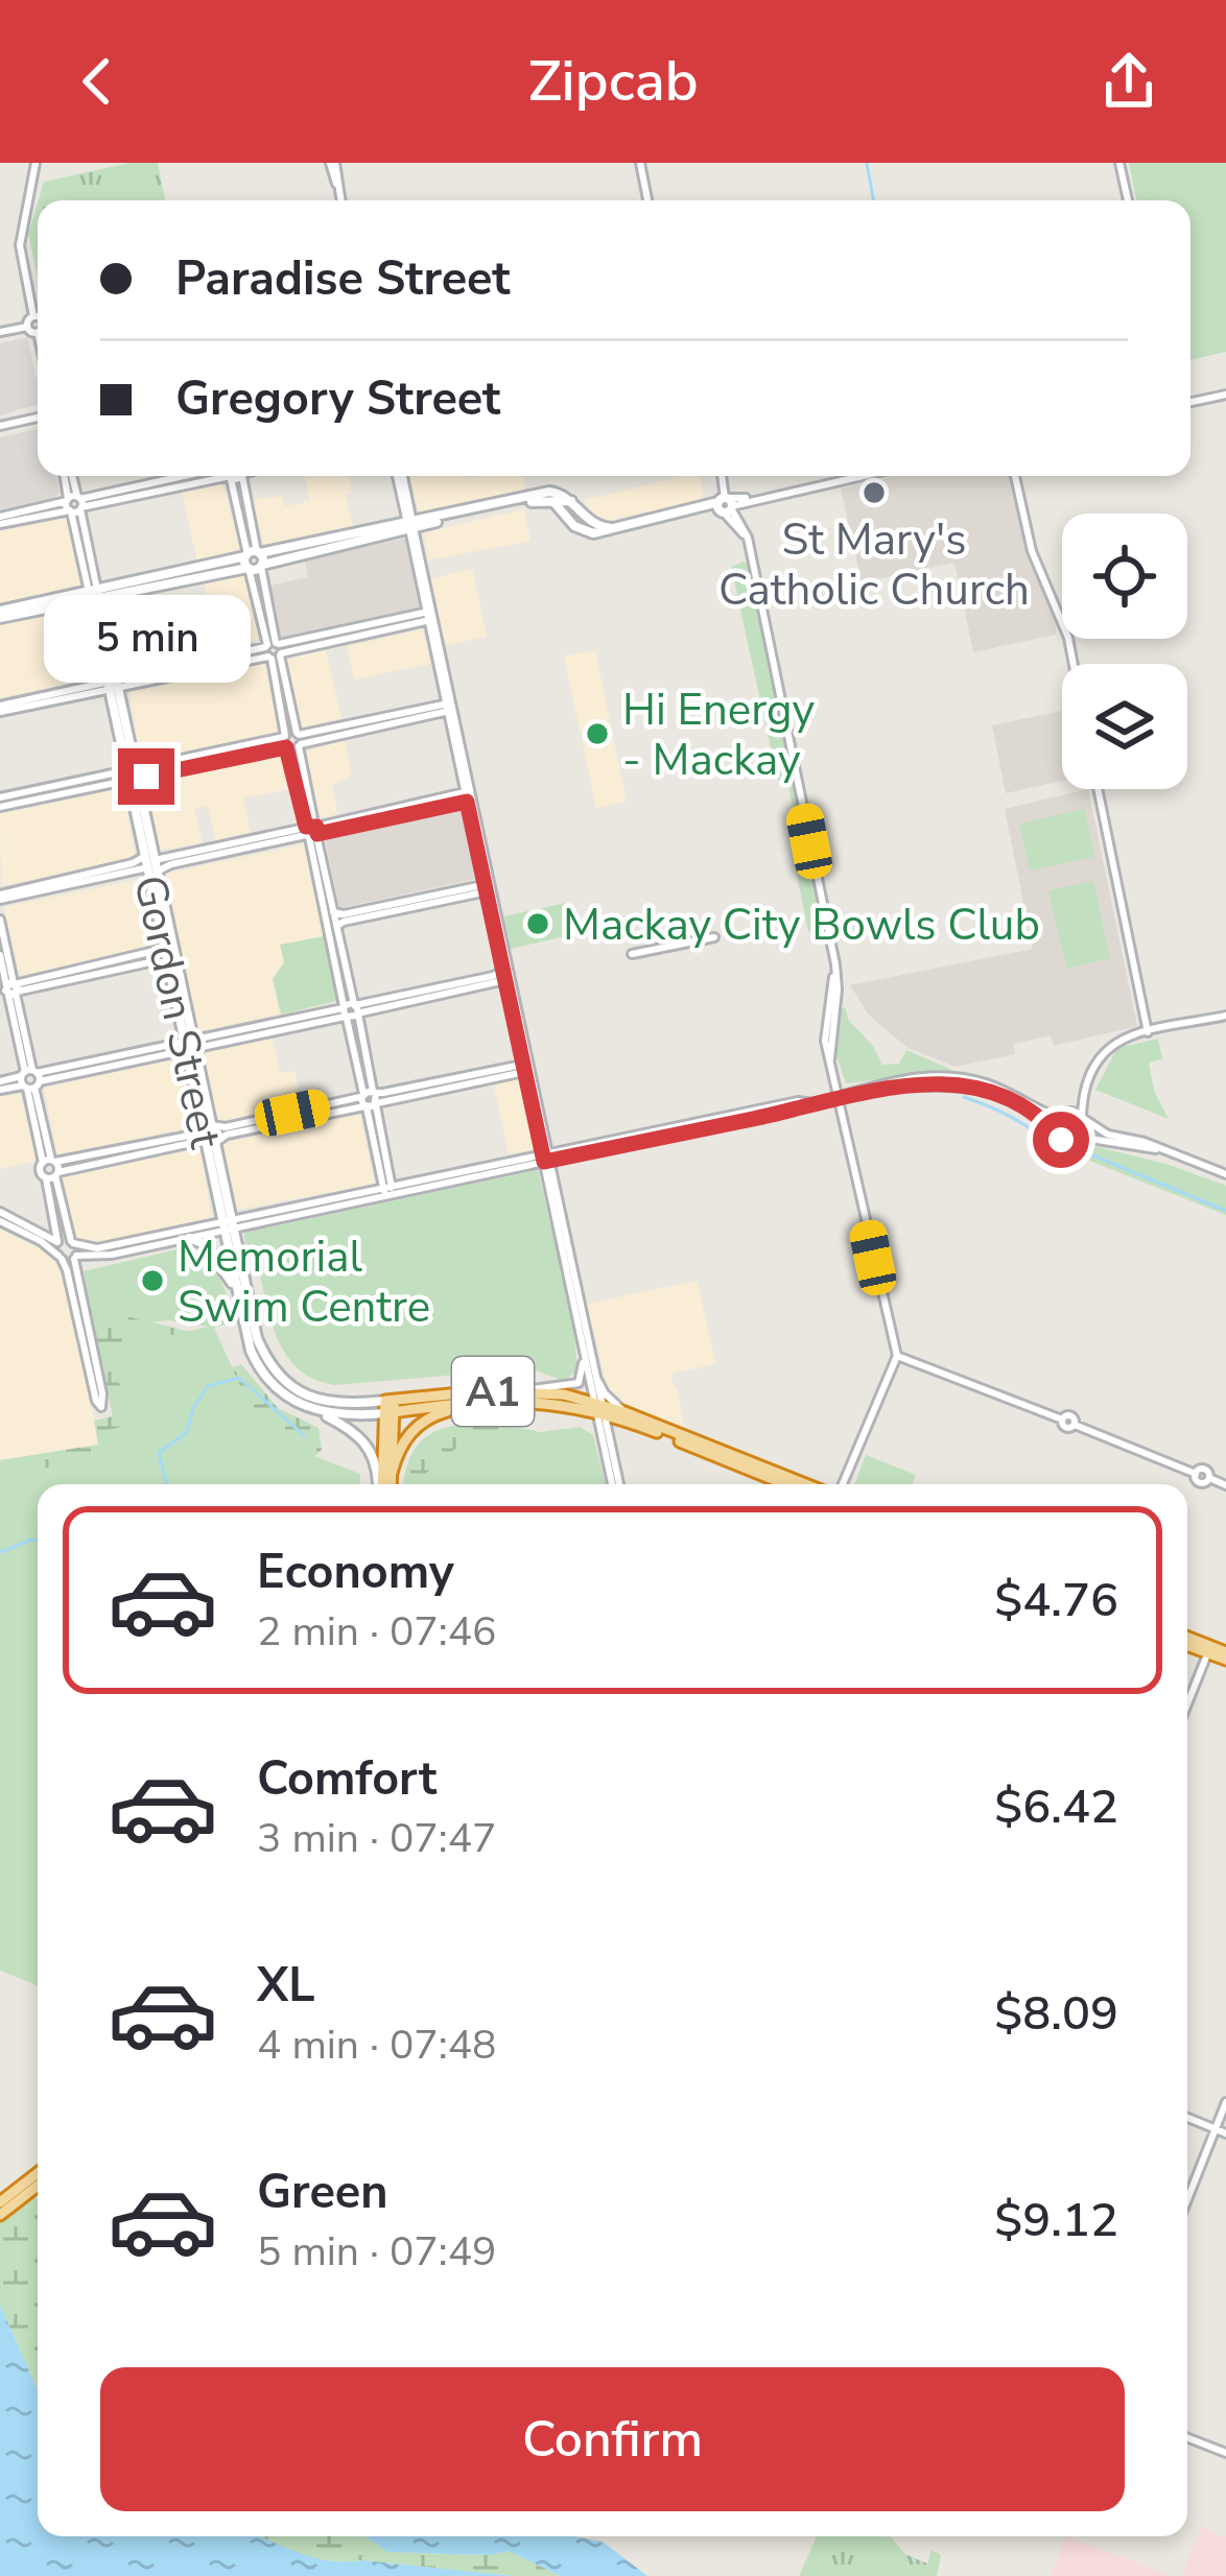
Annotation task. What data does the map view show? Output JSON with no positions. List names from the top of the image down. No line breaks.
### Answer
{"streets":{"highway":["A1"],"main road":["Gordon Street"]},"crossings":[["Gordon Street","A1"]],"places":["St Mary's Catholic Church","Hi Energy - Mackay","Mackay City Bowls Club","Memorial Swim Centre"],"page":{"header":"Zipcab","banner":["Paradise Street","Gregory Street"],"bubble":"5 min","list":[{"name":"Economy","note":"2 min · 07:46","value":"$4.76"},{"name":"Comfort","note":"3 min · 07:47","value":"$6.42"},{"name":"XL","note":"4 min · 07:48","value":"$8.09"},{"name":"Green","note":"5 min · 07:49","value":"$9.12"}],"buttons":"Confirm"}}
